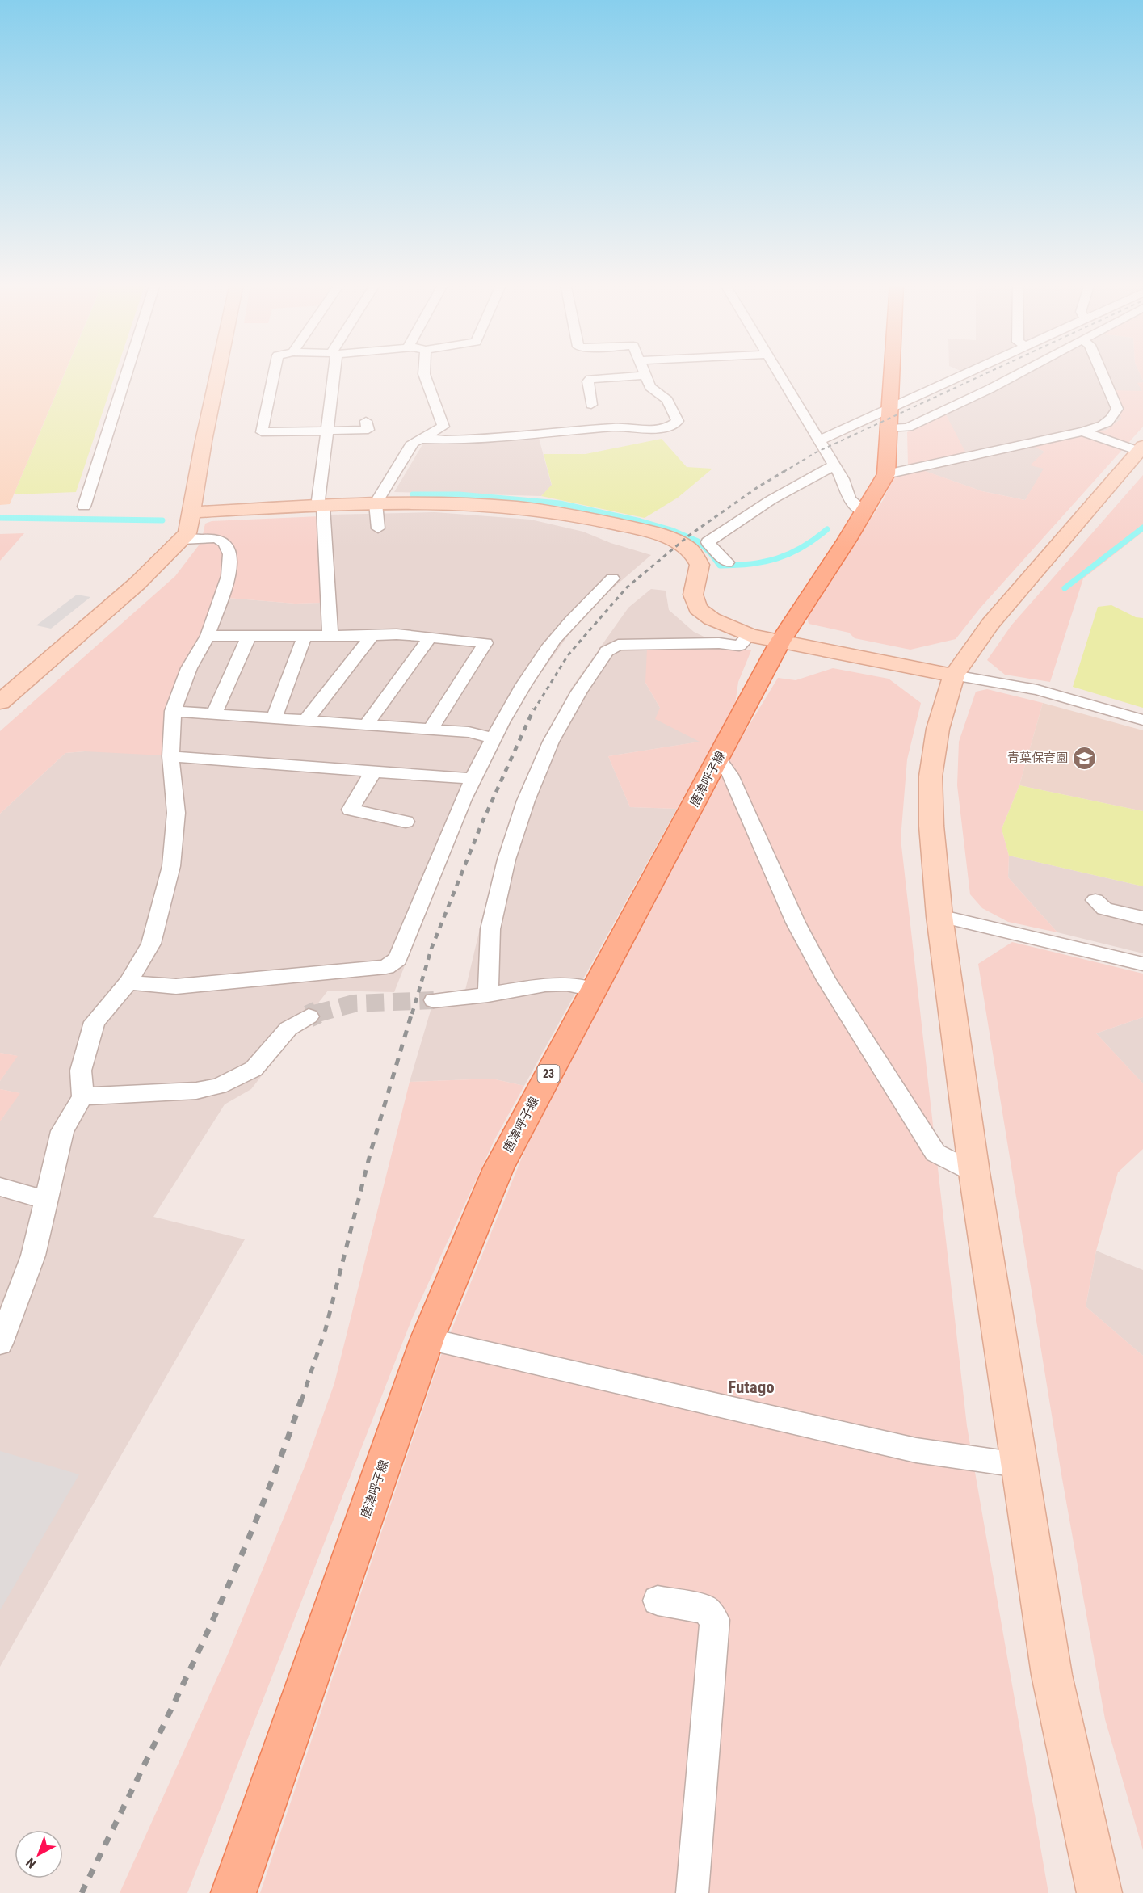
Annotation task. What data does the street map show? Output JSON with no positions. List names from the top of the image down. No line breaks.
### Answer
{"streets":{"main road":["唐津呼子線","23"]},"districts":["Futago"],"places":{"school or university":["青葉保育園"]},"north":"bottom left"}
